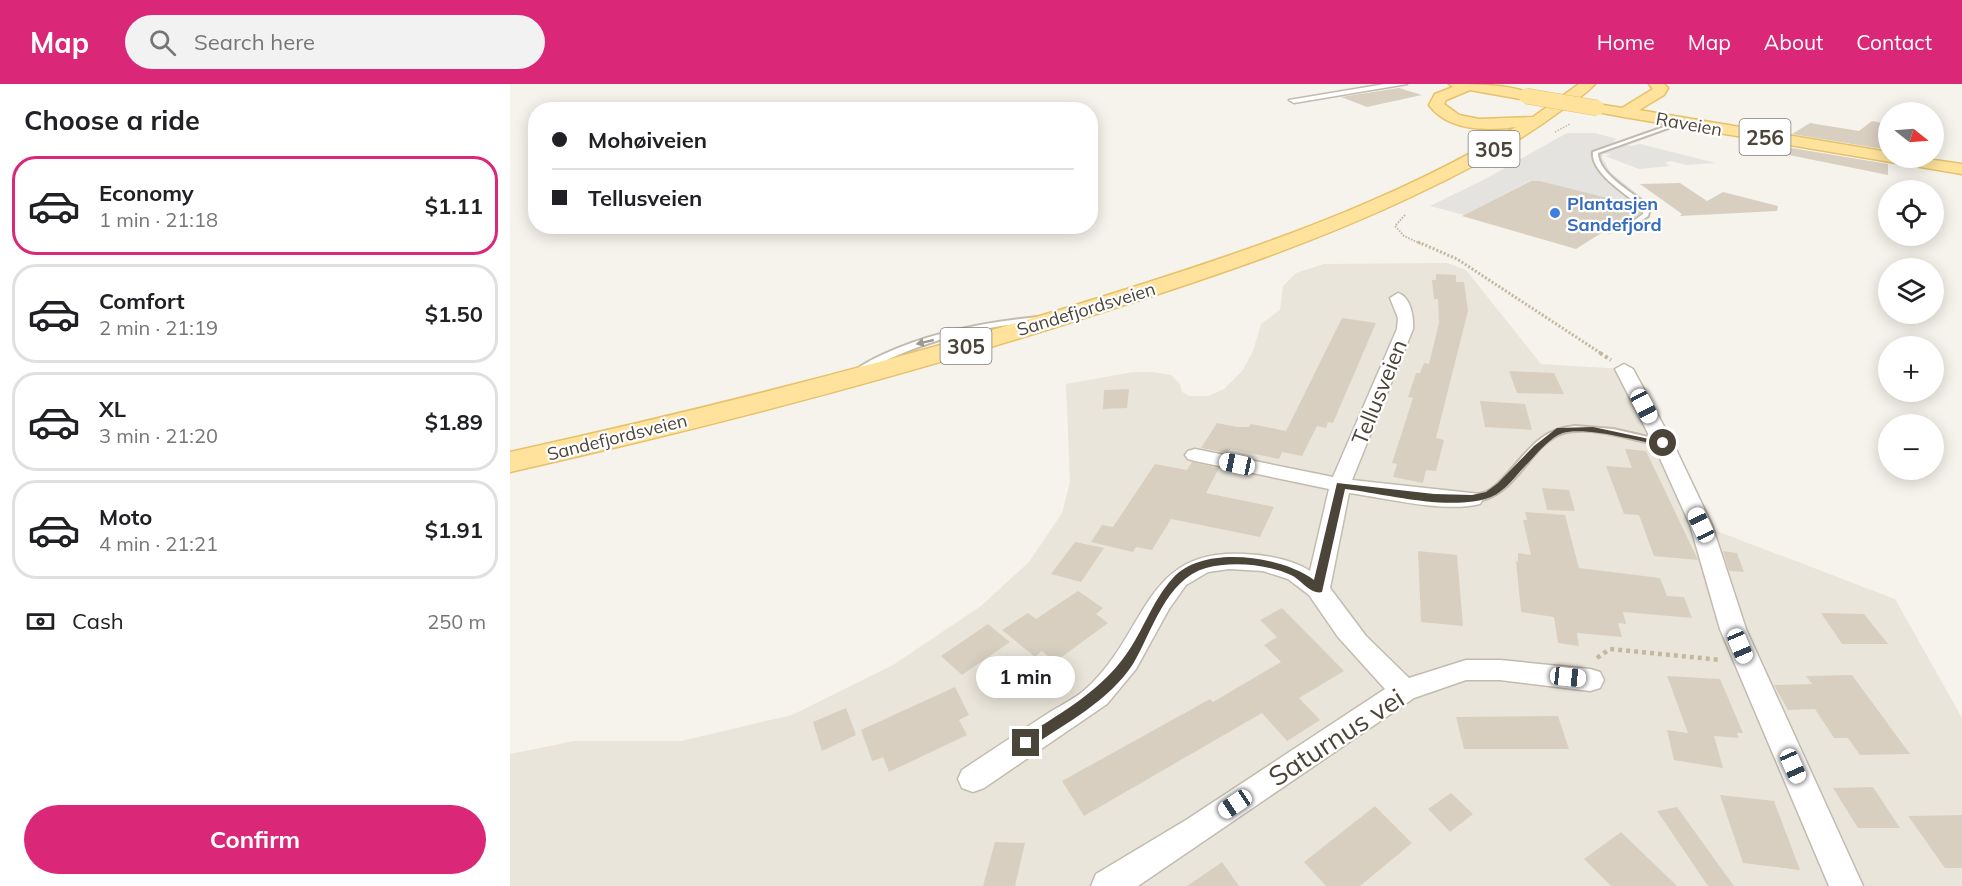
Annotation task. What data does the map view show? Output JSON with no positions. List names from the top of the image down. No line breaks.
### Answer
{"streets":{"main road":["Raveien","256","305","Sandefjordsveien"],"street":["Tellusveien","Saturnus vei"]},"crossings":[["Raveien","305"],["305","Sandefjordsveien"]],"places":["Plantasjen Sandefjord"],"north":"right","page":{"header":"Map","search":"Search here","nav":["Home","Map","About","Contact"],"heading":"Choose a ride","map_buttons":["+","−"],"banner":["Mohøiveien","Tellusveien"],"list":[{"name":"Economy","note":"1 min · 21:18","value":"$1.11"},{"name":"Comfort","note":"2 min · 21:19","value":"$1.50"},{"name":"XL","note":"3 min · 21:20","value":"$1.89"},{"name":"Moto","note":"4 min · 21:21","value":"$1.91"}],"pay":["Cash","250 m"],"bubble":"1 min","buttons":"Confirm"}}
